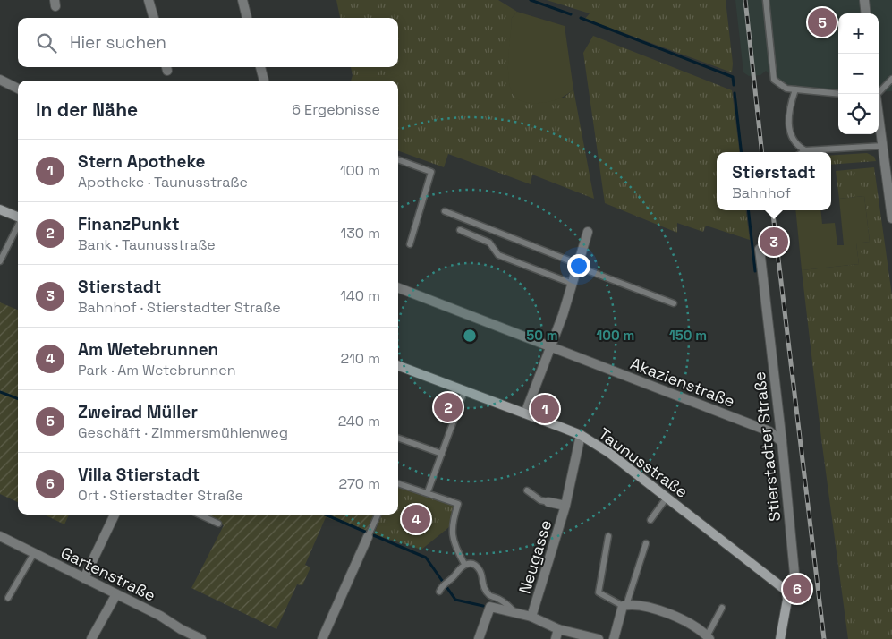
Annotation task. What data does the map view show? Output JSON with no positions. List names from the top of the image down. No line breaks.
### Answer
{"streets":{"street":["Akazienstraße","Stierstadter Straße","Taunusstraße","Neugasse","Gartenstraße"]},"crossings":[["Akazienstraße","Stierstadter Straße"],["Stierstadter Straße","Taunusstraße"],["Taunusstraße","Neugasse"]],"page":{"pins":["5","3","2","1","4","6"],"map_buttons":["+","−"],"search":"Hier suchen","heading":["In der Nähe","6 Ergebnisse"],"list":[{"mark":"1","name":"Stern Apotheke","note":"Apotheke · Taunusstraße","value":"100 m"},{"mark":"2","name":"FinanzPunkt","note":"Bank · Taunusstraße","value":"130 m"},{"mark":"3","name":"Stierstadt","note":"Bahnhof · Stierstadter Straße","value":"140 m"},{"mark":"4","name":"Am Wetebrunnen","note":"Park · Am Wetebrunnen","value":"210 m"},{"mark":"5","name":"Zweirad Müller","note":"Geschäft · Zimmersmühlenweg","value":"240 m"},{"mark":"6","name":"Villa Stierstadt","note":"Ort · Stierstadter Straße","value":"270 m"}],"popup":["Stierstadt","Bahnhof"]},"rings":["50 m","100 m","150 m"]}
